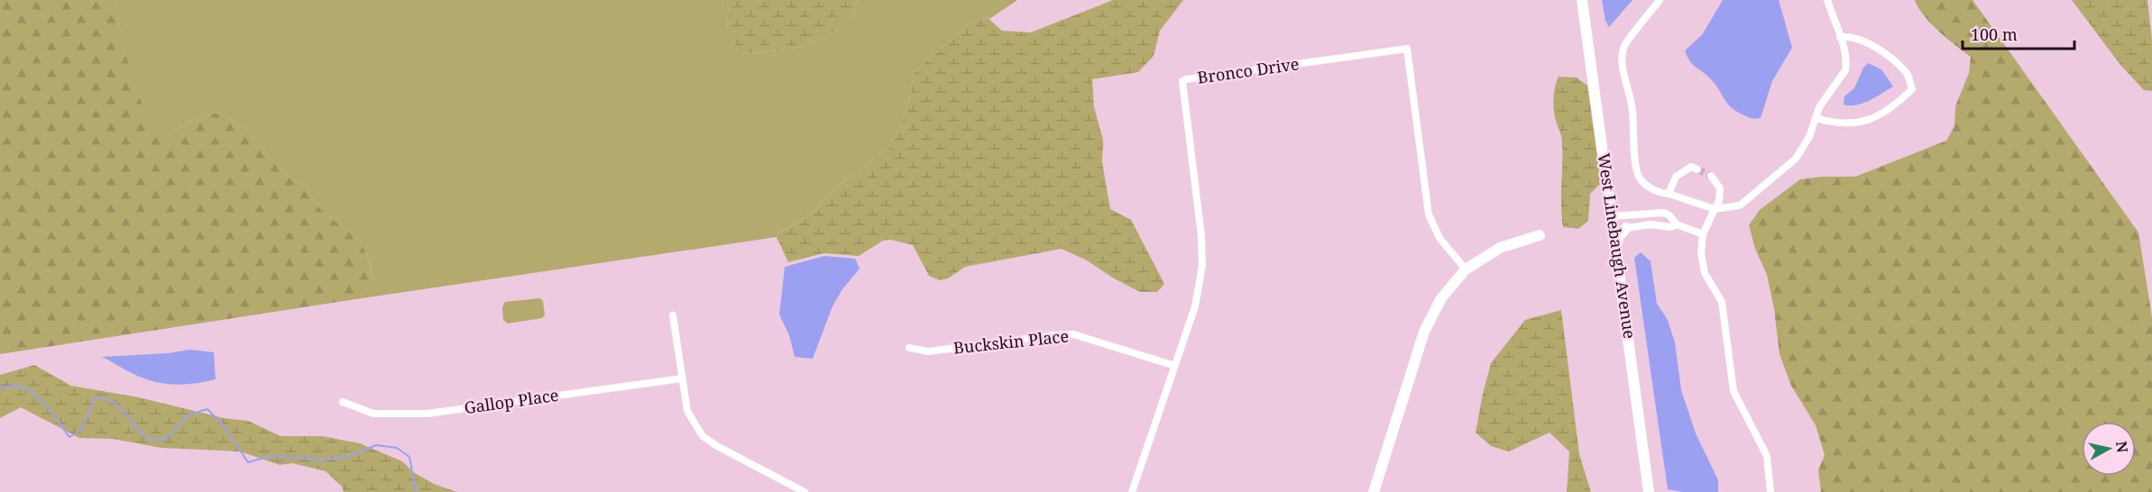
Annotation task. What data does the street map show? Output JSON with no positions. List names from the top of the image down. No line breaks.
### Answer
{"streets":{"main road":["West Linebaugh Avenue"],"street":["Bronco Drive","Buckskin Place","Gallop Place"]},"crossings":[["Bronco Drive","Buckskin Place"]],"scale_bar":"100 m","north":"right"}
